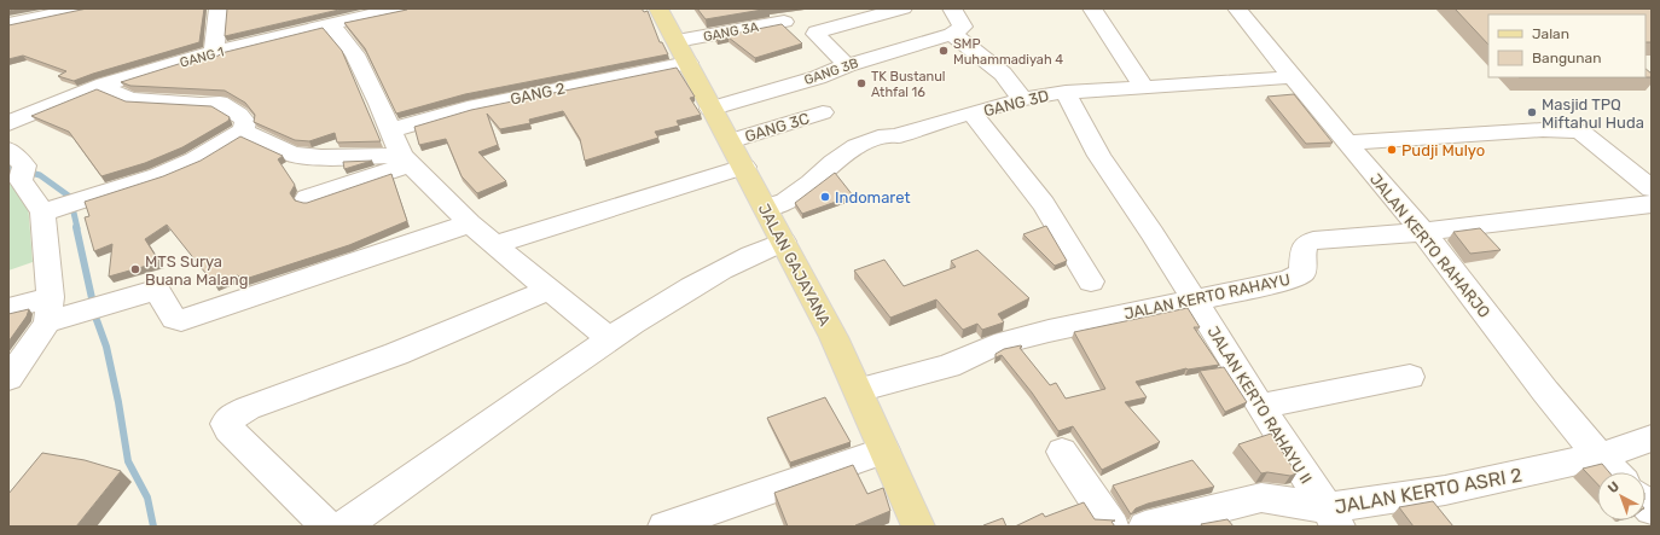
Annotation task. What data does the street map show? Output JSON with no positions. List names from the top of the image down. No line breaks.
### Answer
{"streets":{"main road":["JALAN GAJAYANA"],"street":["GANG 3A","GANG 1","GANG 3B","GANG 2","GANG 3D","GANG 3C","JALAN KERTO RAHARJO","JALAN KERTO RAHAYU","JALAN KERTO RAHAYU II","JALAN KERTO ASRI 2"]},"crossings":[["GANG 3A","GANG 2"],["GANG 3A","JALAN GAJAYANA"],["GANG 3B","JALAN GAJAYANA"],["GANG 2","JALAN GAJAYANA"],["GANG 3D","JALAN KERTO RAHARJO"],["GANG 3D","JALAN GAJAYANA"],["GANG 3D","JALAN KERTO RAHAYU II"],["GANG 3C","JALAN GAJAYANA"],["JALAN KERTO RAHARJO","JALAN KERTO RAHAYU"],["JALAN KERTO RAHARJO","JALAN KERTO ASRI 2"],["JALAN GAJAYANA","JALAN KERTO RAHAYU"],["JALAN KERTO RAHAYU","JALAN KERTO RAHAYU II"],["JALAN KERTO RAHAYU II","JALAN KERTO ASRI 2"]],"places":["SMP Muhammadiyah 4","TK Bustanul Athfal 16","Masjid TPQ Miftahul Huda","Pudji Mulyo","Indomaret","MTS Surya Buana Malang"],"legend":["Jalan","Bangunan"],"north":"top left"}
